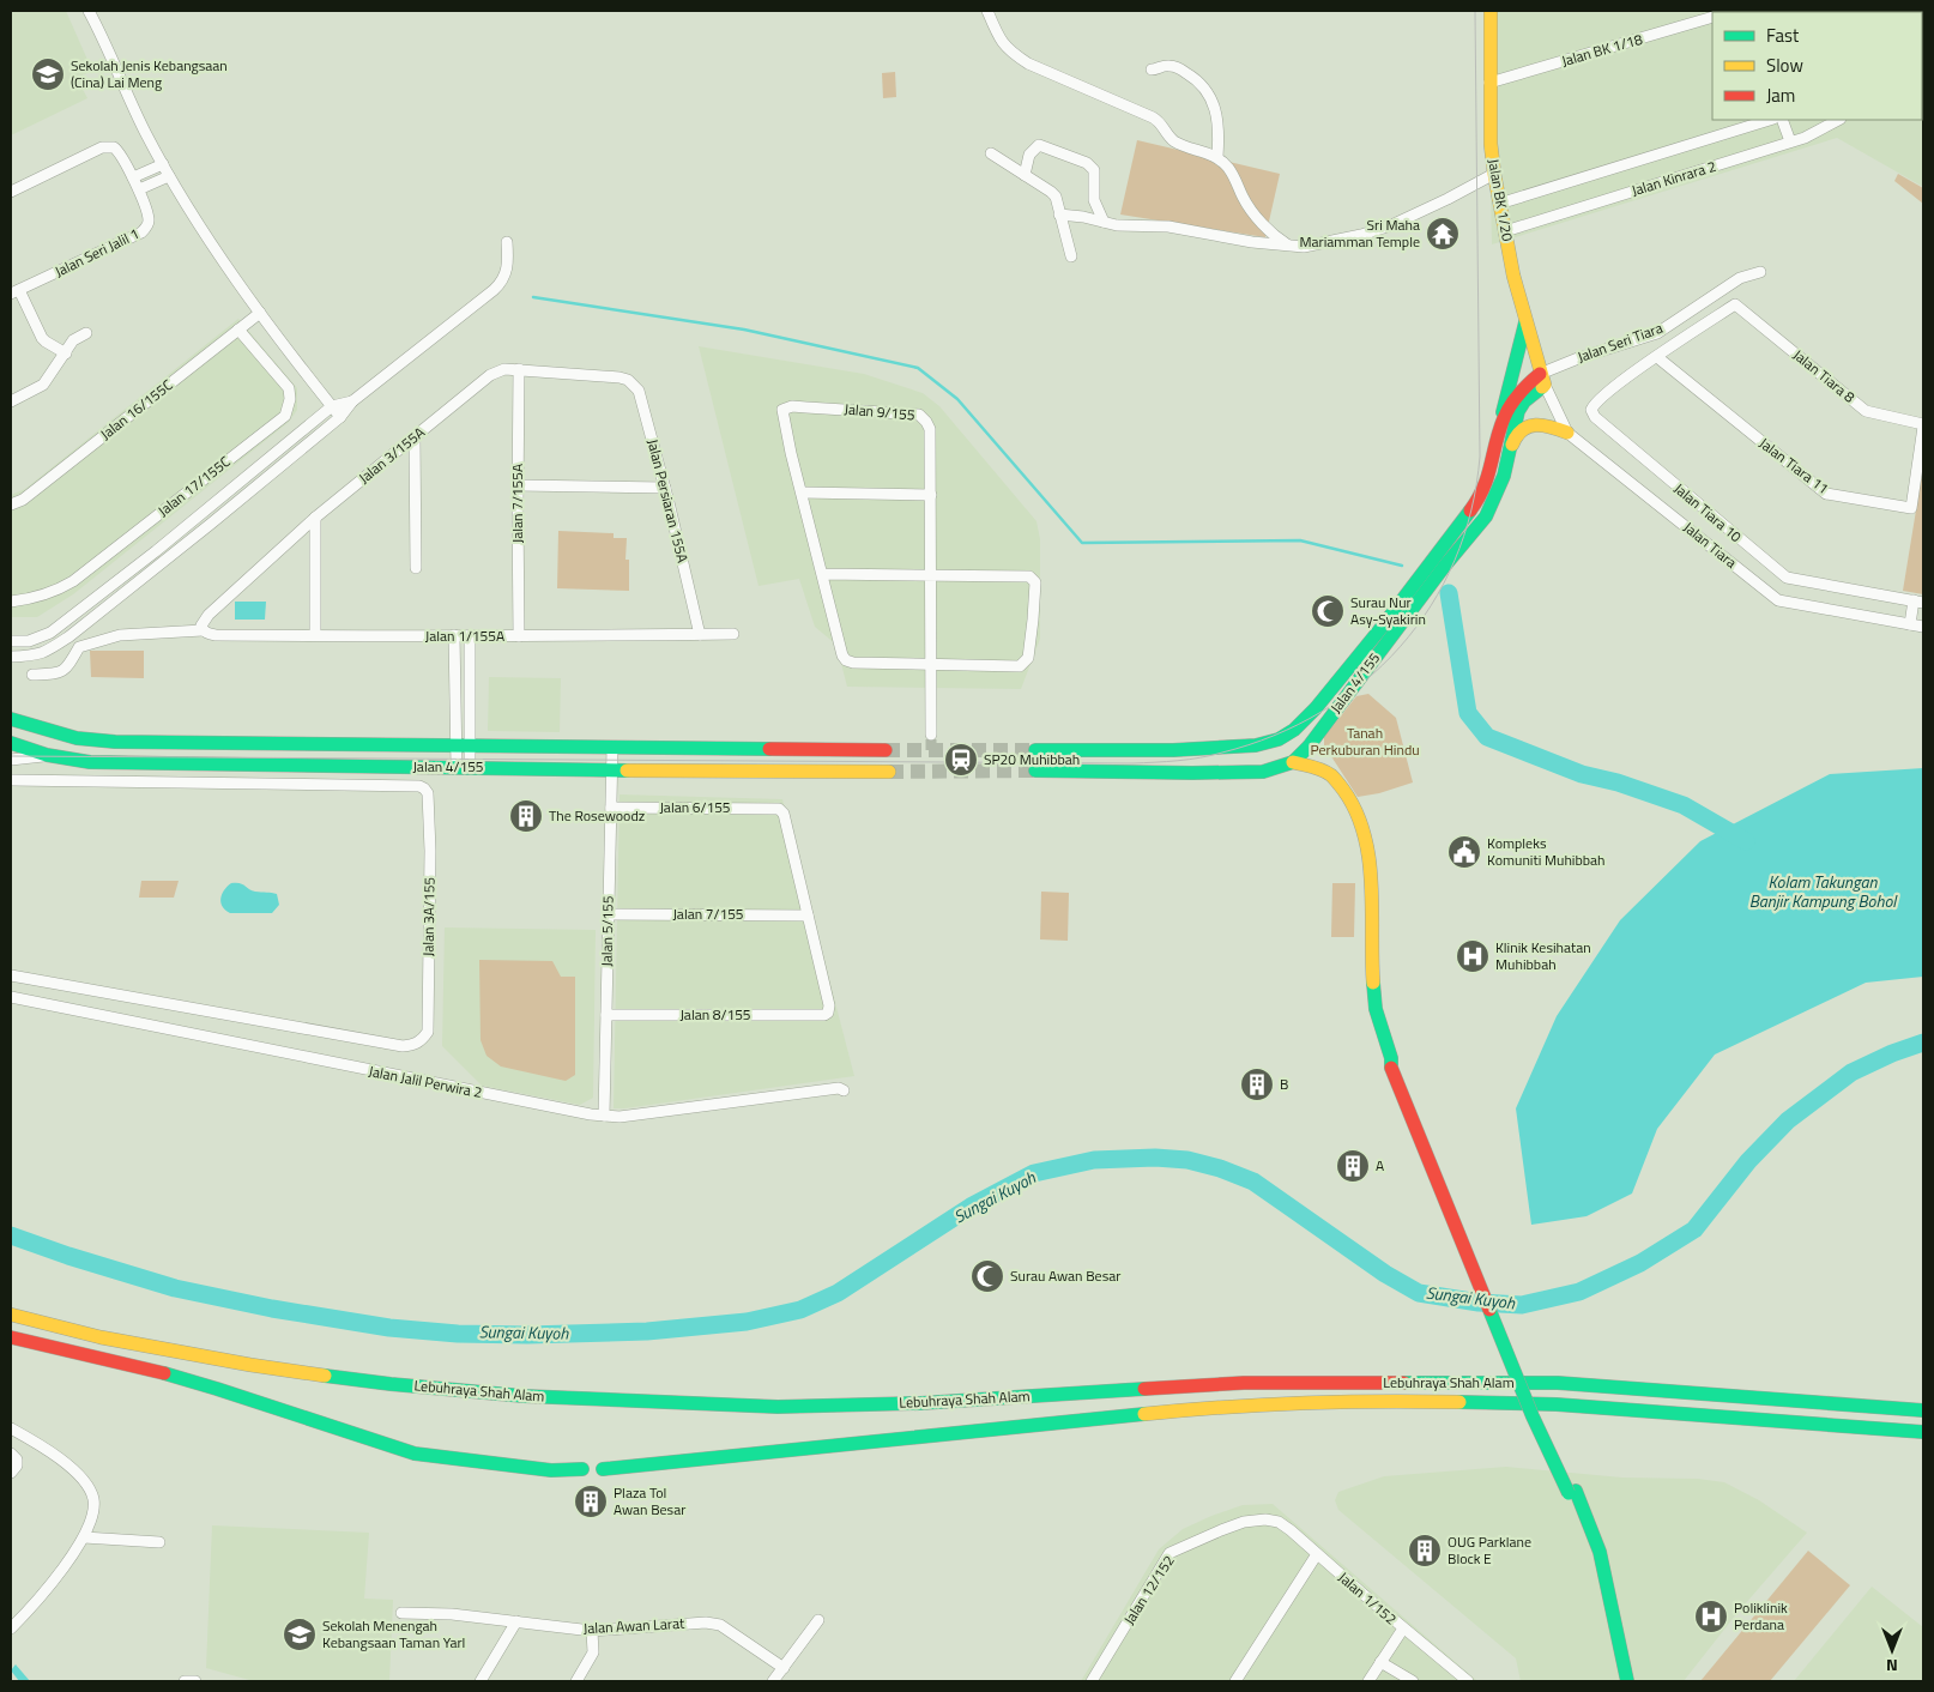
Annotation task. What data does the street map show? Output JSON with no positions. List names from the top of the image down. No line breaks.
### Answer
{"streets":{"main road":["Jalan BK 1/20","Jalan 4/155","Lebuhraya Shah Alam"],"street":["Jalan BK 1/18","Jalan Kinrara 2","Jalan Seri Jalil 1","Jalan Seri Tiara","Jalan Tiara 8","Jalan 16/155C","Jalan 9/155","Jalan 3/155A","Jalan Tiara 11","Jalan 17/155C","Jalan Persiaran 155A","Jalan 7/155A","Jalan Tiara 10","Jalan Tiara","Jalan 1/155A","Jalan 6/155","Jalan 7/155","Jalan 3A/155","Jalan 5/155","Jalan 8/155","Jalan Jalil Perwira 2","Jalan 12/152","Jalan 1/152","Jalan Awan Larat"]},"crossings":[["Jalan BK 1/18","Jalan BK 1/20"],["Jalan Kinrara 2","Jalan BK 1/20"],["Jalan BK 1/20","Jalan Seri Tiara"],["Jalan BK 1/20","Jalan Tiara"],["Jalan BK 1/20","Jalan 4/155"],["Jalan Seri Tiara","Jalan Tiara"],["Jalan Seri Tiara","Jalan 4/155"],["Jalan Tiara 8","Jalan Tiara 11"],["Jalan Tiara 8","Jalan Tiara 10"],["Jalan 16/155C","Jalan 17/155C"],["Jalan 3/155A","Jalan Persiaran 155A"],["Jalan 3/155A","Jalan 7/155A"],["Jalan 3/155A","Jalan 1/155A"],["Jalan Tiara 11","Jalan Tiara 10"],["Jalan Persiaran 155A","Jalan 1/155A"],["Jalan 7/155A","Jalan 1/155A"],["Jalan Tiara","Jalan 4/155"],["Jalan 4/155","Jalan 5/155"],["Jalan 6/155","Jalan 7/155"],["Jalan 6/155","Jalan 5/155"],["Jalan 6/155","Jalan 8/155"],["Jalan 7/155","Jalan 5/155"],["Jalan 7/155","Jalan 8/155"],["Jalan 5/155","Jalan 8/155"],["Jalan 5/155","Jalan Jalil Perwira 2"],["Jalan 12/152","Jalan 1/152"]],"water":["Kolam Takungan Banjir Kampung Bohol","Sungai Kuyoh"],"parks":["Tanah Perkuburan Hindu"],"places":{"school or university":["Sekolah Jenis Kebangsaan (Cina) Lai Meng","Sekolah Menengah Kebangsaan Taman Yarl"],"temple":["Sri Maha Mariamman Temple"],"mosque":["Surau Nur Asy-Syakirin","Surau Awan Besar"],"station":["SP20 Muhibbah"],"building":["The Rosewoodz","B","A","Plaza Tol Awan Besar","OUG Parklane Block E"],"public building":["Kompleks Komuniti Muhibbah"],"hospital":["Klinik Kesihatan Muhibbah","Poliklinik Perdana"]},"legend":["Fast","Slow","Jam"],"north":"bottom"}
